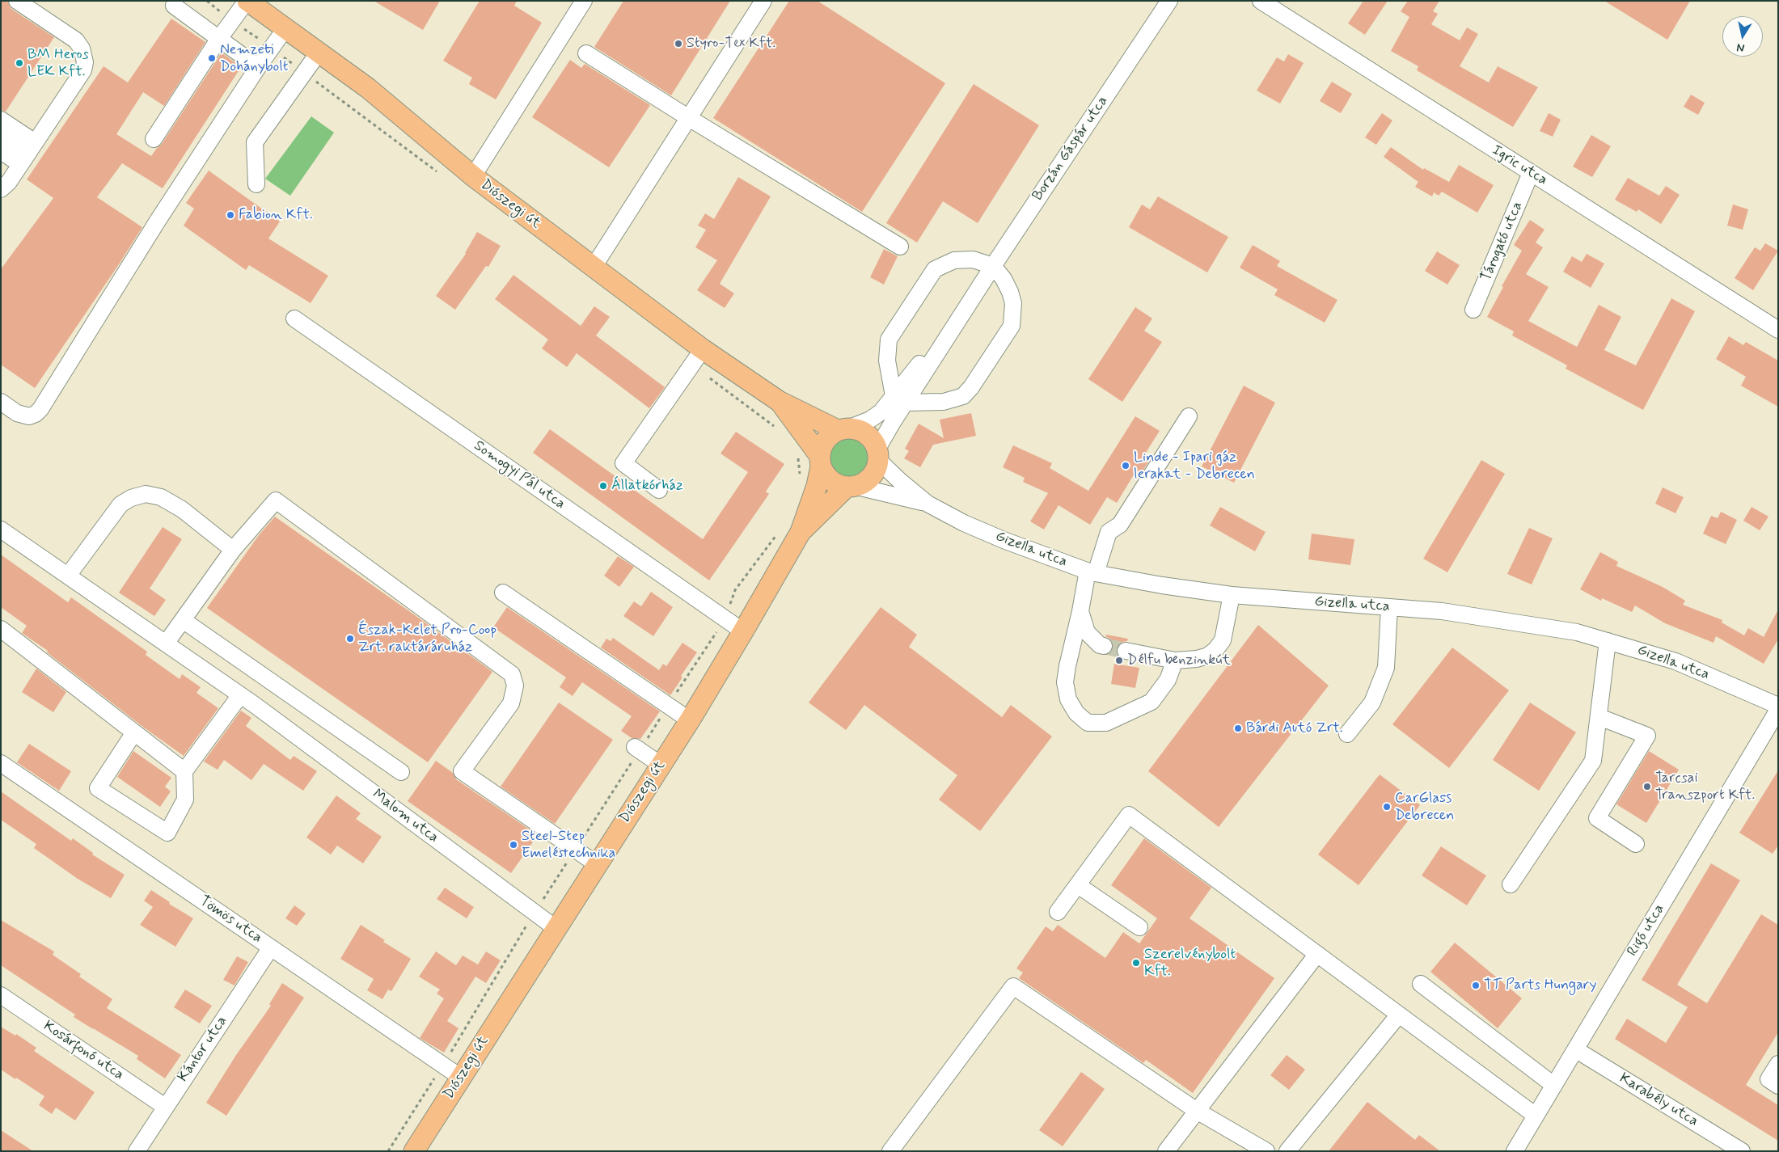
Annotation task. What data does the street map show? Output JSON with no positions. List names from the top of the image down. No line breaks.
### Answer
{"streets":{"main road":["Diószegi út"],"street":["Borzán Gáspár utca","Igric utca","Tárogató utca","Somogyi Pál utca","Gizella utca","Malom utca","Tömös utca","Rigó utca","Kántor utca","Kosárfonó utca","Karabély utca"]},"crossings":[["Borzán Gáspár utca","Diószegi út"],["Borzán Gáspár utca","Gizella utca"],["Igric utca","Tárogató utca"],["Diószegi út","Somogyi Pál utca"],["Diószegi út","Gizella utca"],["Diószegi út","Malom utca"],["Diószegi út","Tömös utca"],["Tömös utca","Kántor utca"],["Rigó utca","Karabély utca"],["Kántor utca","Kosárfonó utca"]],"places":["Styro-Tex Kft.","Nemzeti Dohánybolt","BM Heros LEK Kft.","Fabion Kft.","Linde - Ipari gáz lerakat - Debrecen","Állatkórház","Észak-Kelet Pro-Coop Zrt. raktáráruház","Délfu benzinkút","Bárdi Autó Zrt.","Tarcsai Transzport Kft.","CarGlass Debrecen","Steel-Step Emeléstechnika","Szerelvénybolt Kft.","TT Parts Hungary"],"north":"bottom"}
